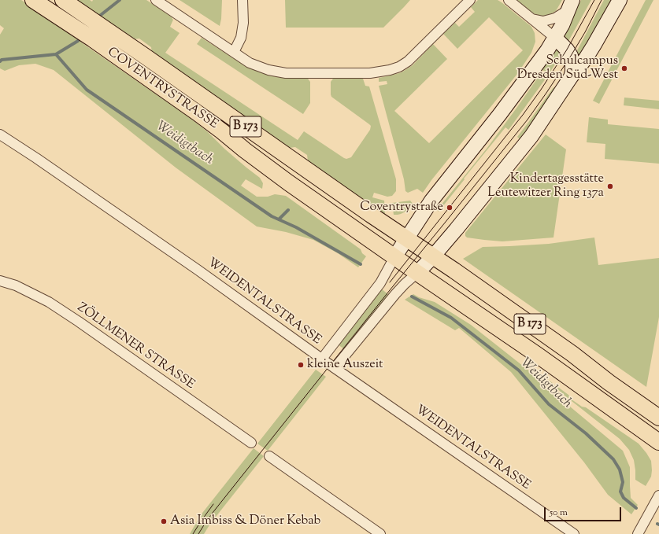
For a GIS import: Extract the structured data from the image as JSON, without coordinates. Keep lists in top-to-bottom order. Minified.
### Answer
{"streets":{"main road":["COVENTRYSTRASSE","B 173"],"street":["WEIDENTALSTRASSE","ZÖLLMENER STRASSE"]},"water":["Weidigtbach"],"places":["Schulcampus Dresden Süd-West","Kindertagesstätte Leutewitzer Ring 137a","Coventrystraße","kleine Auszeit","Asia Imbiss & Döner Kebab"],"scale_bar":"50 m"}
